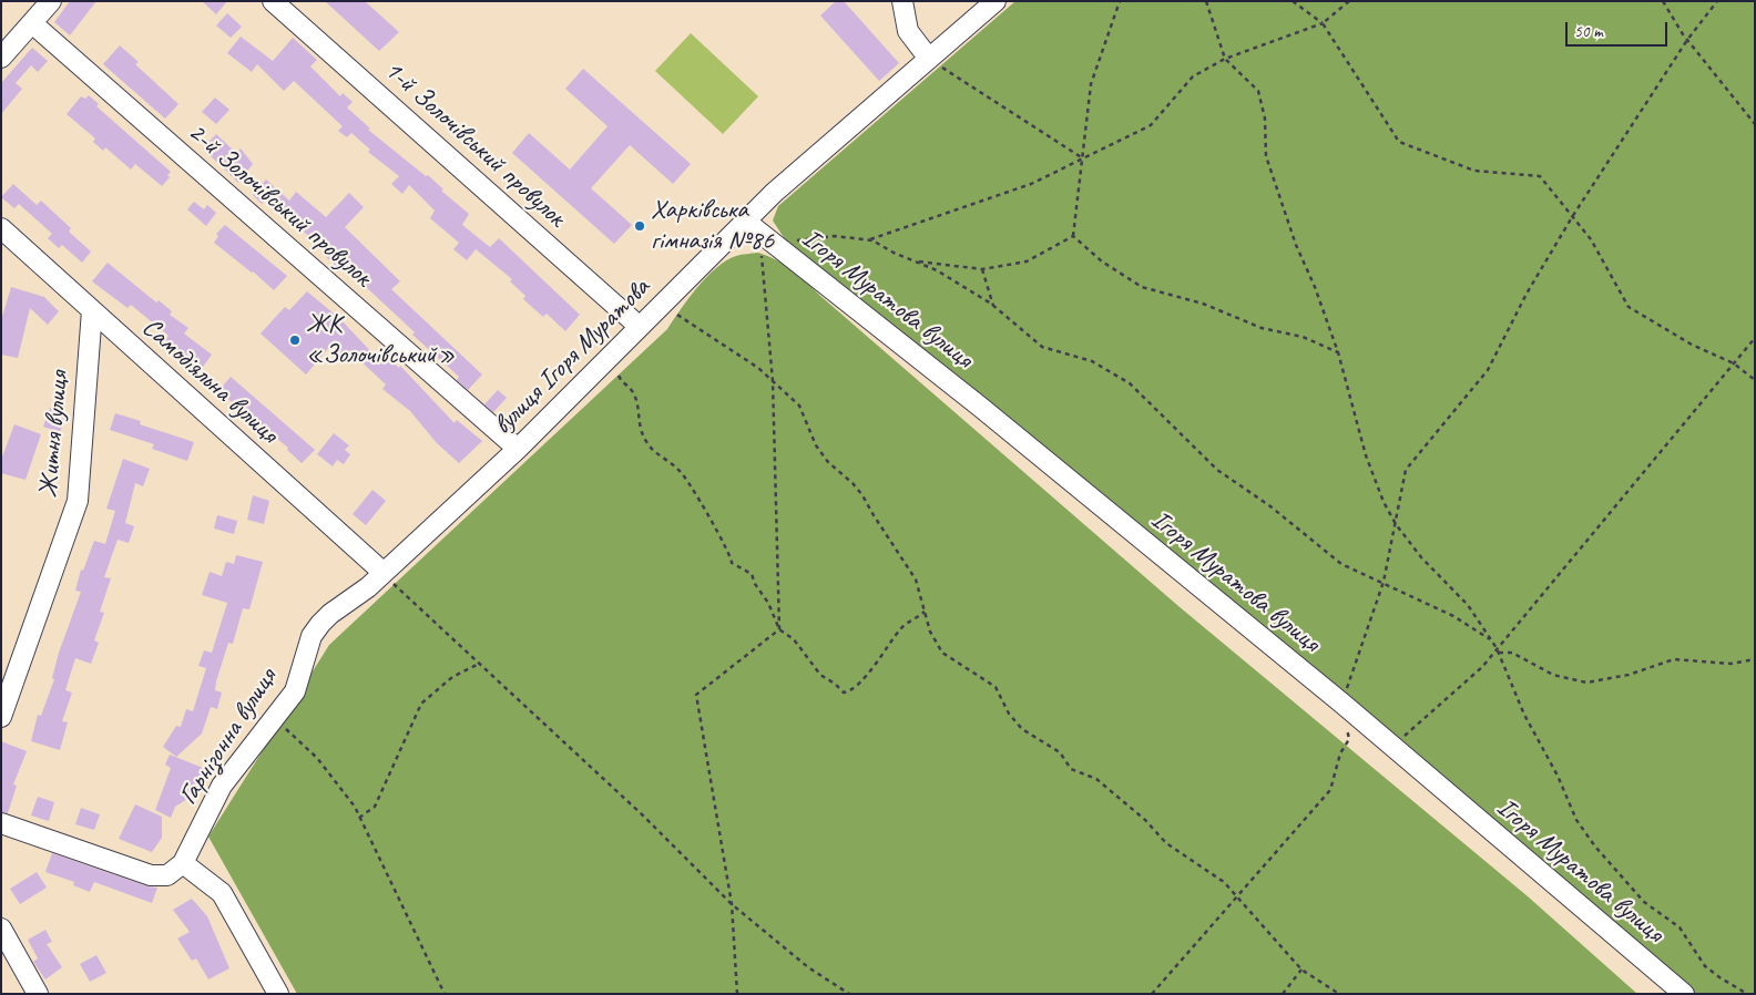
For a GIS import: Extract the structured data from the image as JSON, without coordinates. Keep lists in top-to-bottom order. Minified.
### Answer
{"streets":{"street":["1-й Золочівський провулок","2-й Золочівський провулок","Ігоря Муратова вулиця","вулиця Ігоря Муратова","Самодіяльна вулиця","Житня вулиця","Гарнізонна вулиця"]},"crossings":[["1-й Золочівський провулок","вулиця Ігоря Муратова"],["2-й Золочівський провулок","вулиця Ігоря Муратова"],["Ігоря Муратова вулиця","вулиця Ігоря Муратова"],["вулиця Ігоря Муратова","Самодіяльна вулиця"],["вулиця Ігоря Муратова","Гарнізонна вулиця"],["Самодіяльна вулиця","Житня вулиця"],["Самодіяльна вулиця","Гарнізонна вулиця"]],"places":["Харківська гімназія №86","ЖК «Золочівський»"],"scale_bar":"50 m"}
